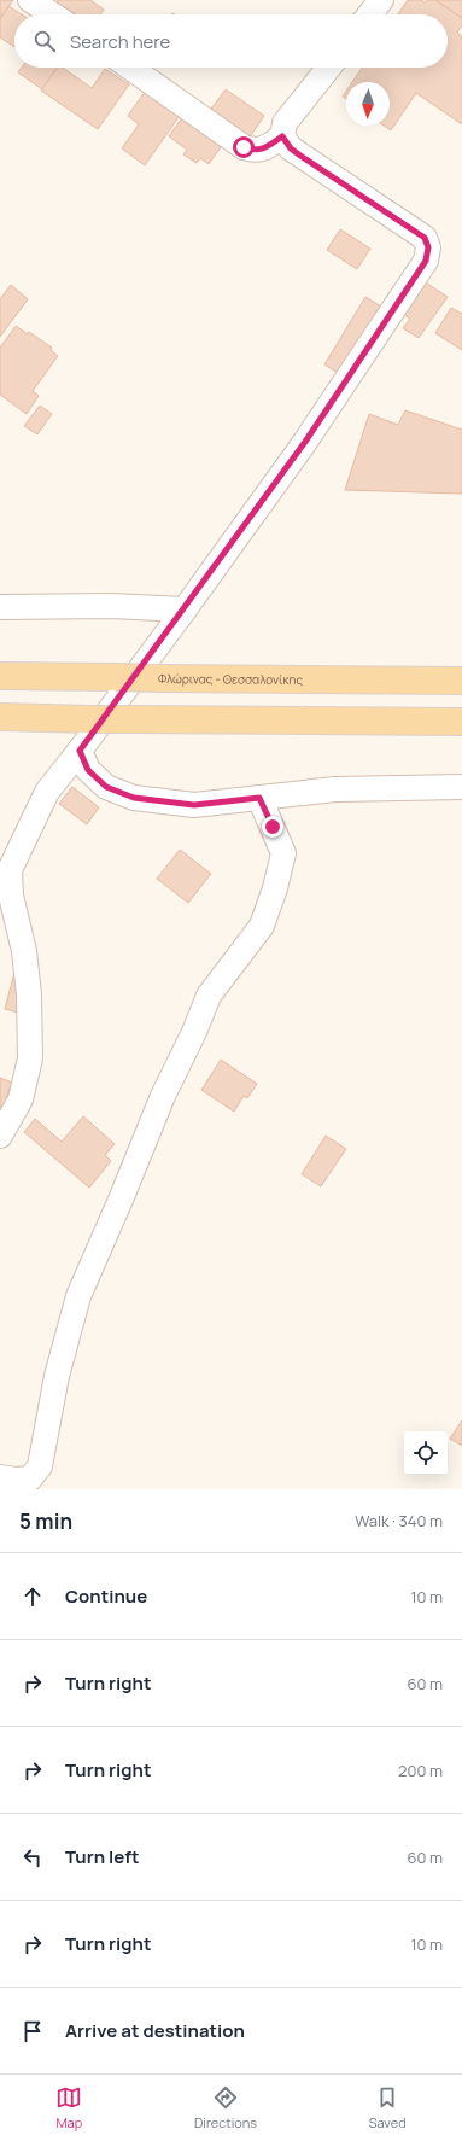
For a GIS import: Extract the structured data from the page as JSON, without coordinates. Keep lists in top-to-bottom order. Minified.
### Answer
{"streets":{"main road":["Φλώρινας - Θεσσαλονίκης"]},"north":"bottom","page":{"search":"Search here","heading":["5 min","Walk · 340 m"],"list":[["Continue","10 m"],["Turn right","60 m"],["Turn right","200 m"],["Turn left","60 m"],["Turn right","10 m"],"Arrive at destination"],"nav":["Map","Directions","Saved"]}}
